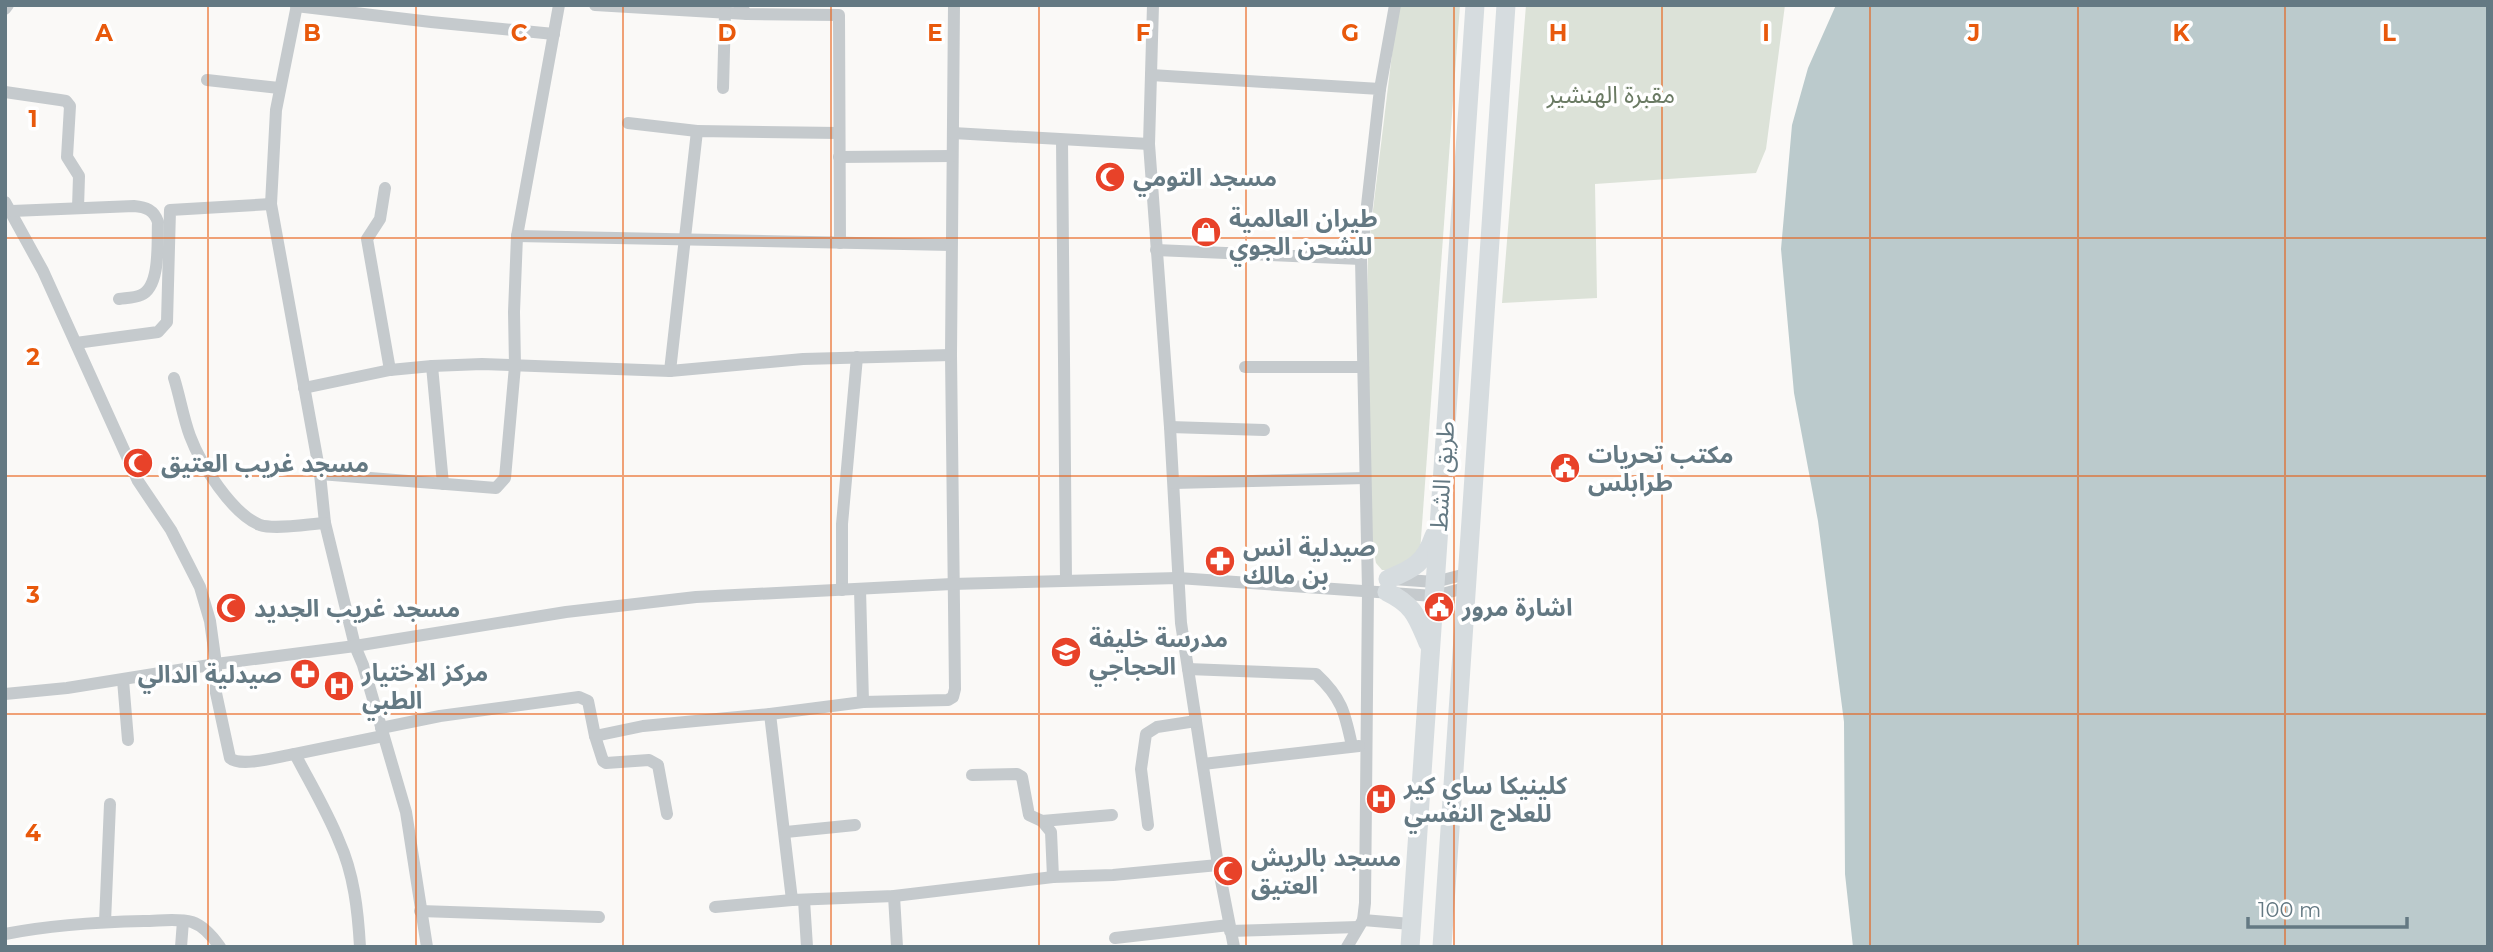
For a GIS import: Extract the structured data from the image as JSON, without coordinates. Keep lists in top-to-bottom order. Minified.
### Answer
{"streets":{"highway":["طريق الشط"]},"parks":["مقبرة الهنشير"],"places":{"mosque":["مسجد التومي","مسجد غريب العتيق","مسجد غريب الجديد","مسجد بالريش العتيق"],"shop":["طيران العالمية للشحن الجوي"],"public building":["مكتب تحريات طرابلس","اشارة مرور"],"pharmacy":["صيدلية انس بن مالك","صيدلية الدالي"],"school or university":["مدرسة خليفة الحجاجي"],"hospital":["مركز الاختيار الطبي","كلينيكا ساي كير للعلاج النفسي"]},"scale_bar":"100 m","grid":{"columns":["A","B","C","D","E","F","G","H","I","J","K","L"],"rows":["1","2","3","4"]}}
